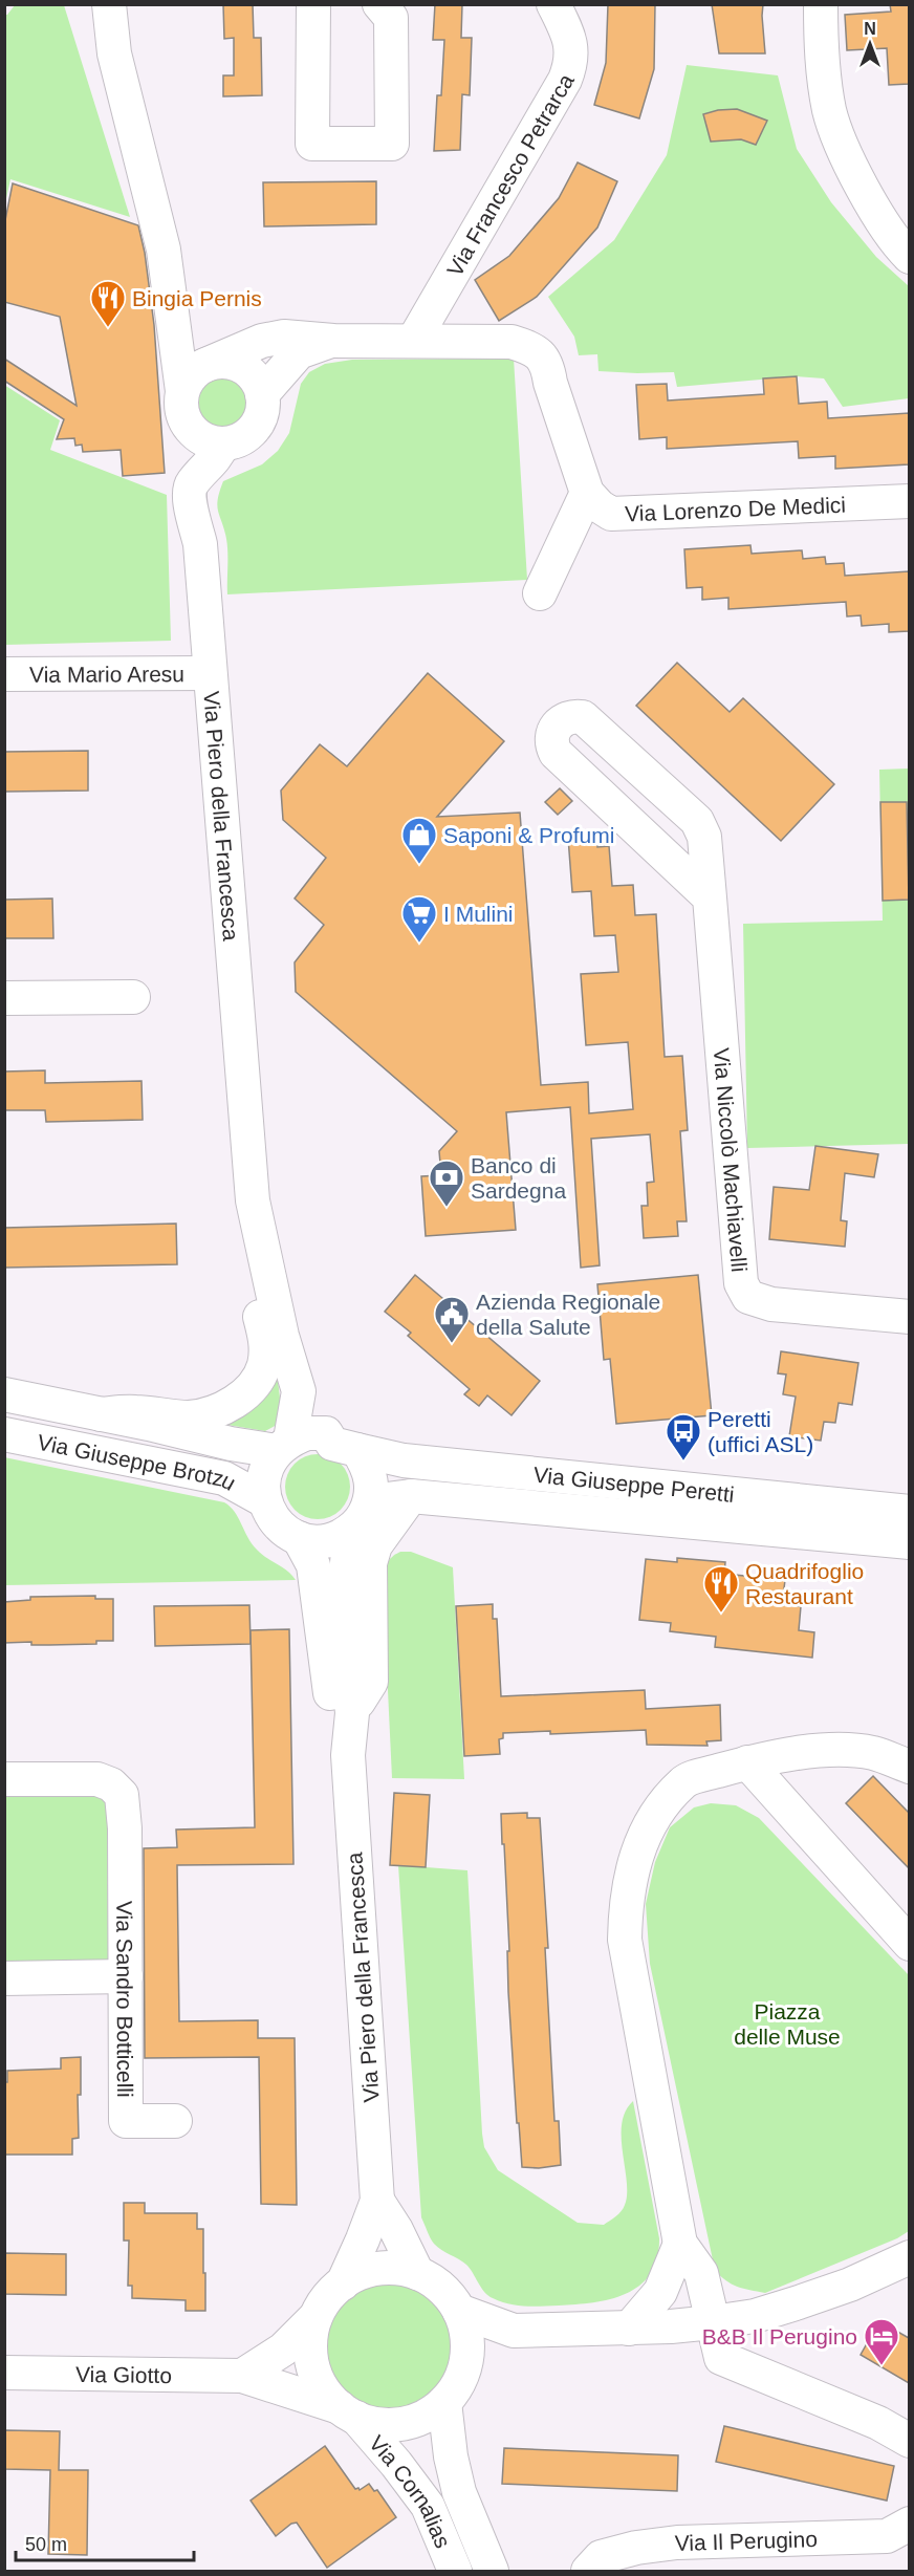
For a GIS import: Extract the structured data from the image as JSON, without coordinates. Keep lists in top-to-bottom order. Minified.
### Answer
{"streets":{"street":["Via Francesco Petrarca","Via Lorenzo De Medici","Via Mario Aresu","Via Piero della Francesca","Via Niccolò Machiavelli","Via Giuseppe Brotzu","Via Giuseppe Peretti","Via Sandro Botticelli","Via Giotto","Via Cornalias","Via Il Perugino"]},"crossings":[["Via Mario Aresu","Via Piero della Francesca"],["Via Piero della Francesca","Via Giuseppe Brotzu"],["Via Piero della Francesca","Via Giuseppe Peretti"],["Via Piero della Francesca","Via Giotto"],["Via Piero della Francesca","Via Cornalias"],["Via Giuseppe Brotzu","Via Giuseppe Peretti"],["Via Giotto","Via Cornalias"]],"parks":["Piazza delle Muse"],"places":{"restaurant":["Bingia Pernis","Quadrifoglio Restaurant"],"shop":["Saponi & Profumi"],"supermarket":["I Mulini"],"bank":["Banco di Sardegna"],"public building":["Azienda Regionale della Salute"],"bus stop":["Peretti (uffici ASL)"],"hotel":["B&B Il Perugino"]},"scale_bar":"50 m","north":"top"}
